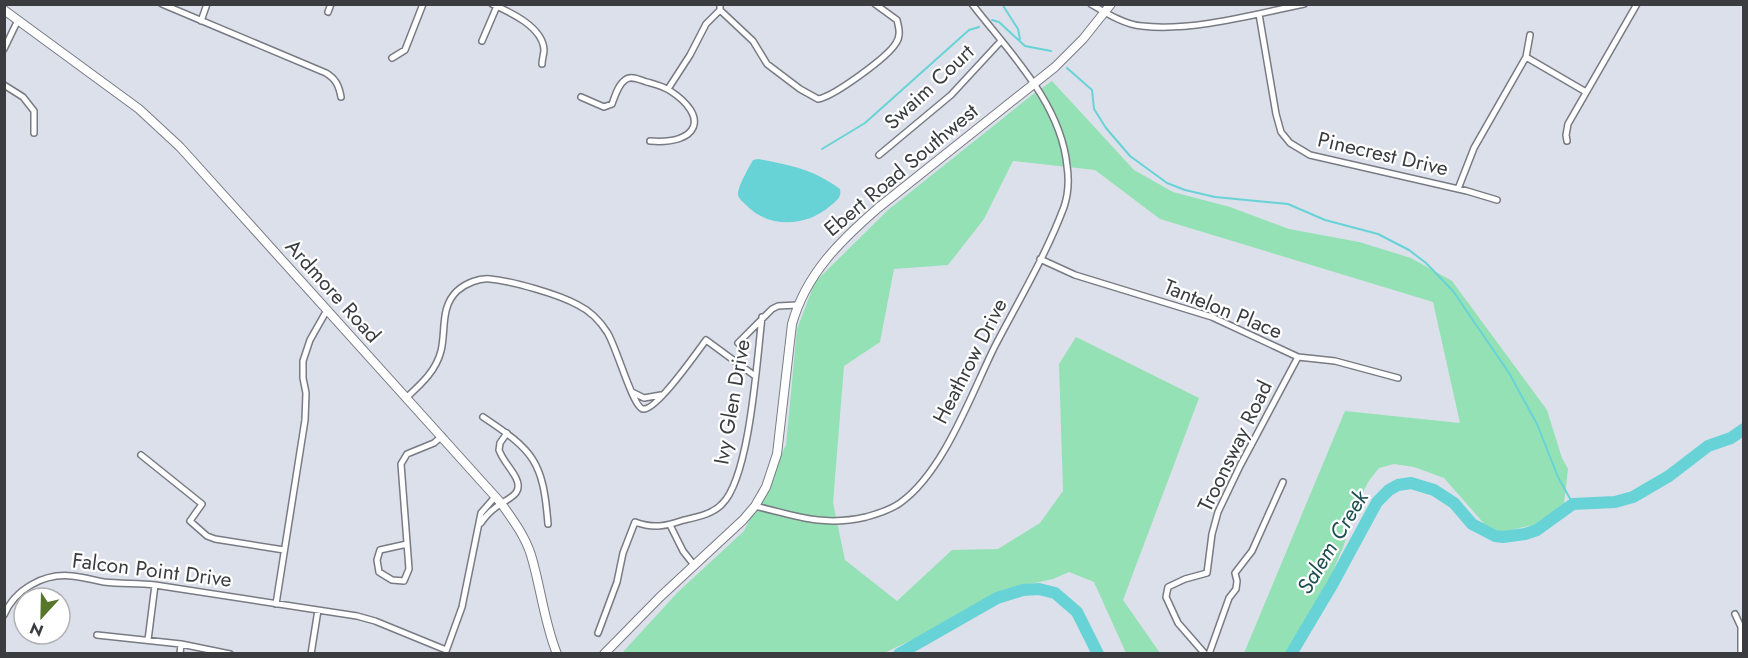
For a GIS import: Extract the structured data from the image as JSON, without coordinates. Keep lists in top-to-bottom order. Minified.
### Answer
{"streets":{"street":["Swaim Court","Pinecrest Drive","Ebert Road Southwest","Ardmore Road","Tantelon Place","Heathrow Drive","Ivy Glen Drive","Troonsway Road","Falcon Point Drive"]},"crossings":[["Swaim Court","Heathrow Drive"],["Ebert Road Southwest","Heathrow Drive"],["Tantelon Place","Heathrow Drive"],["Tantelon Place","Troonsway Road"]],"water":["Salem Creek"],"north":"bottom"}
